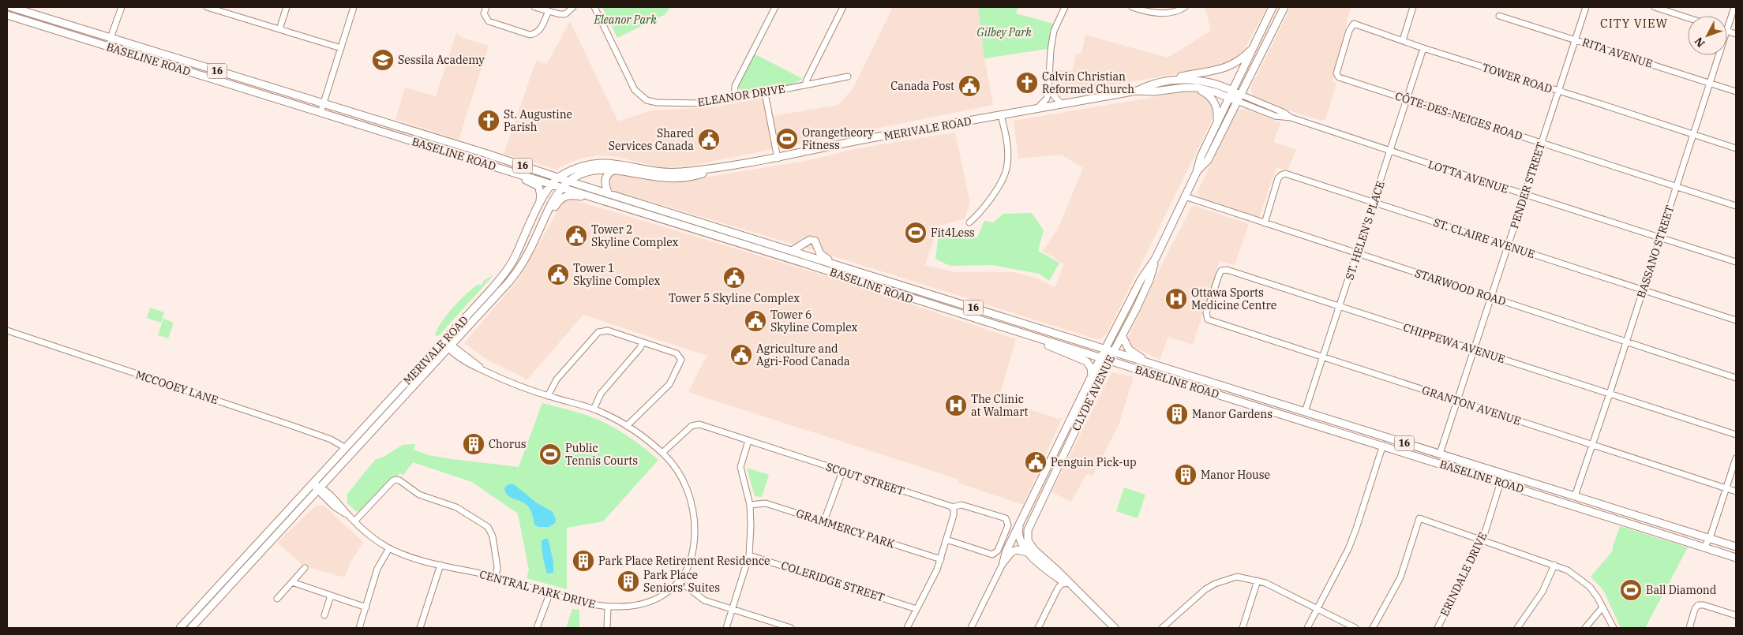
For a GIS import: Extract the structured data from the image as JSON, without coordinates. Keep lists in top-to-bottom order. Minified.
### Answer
{"streets":{"main road":["BASELINE ROAD","16","MERIVALE ROAD","CLYDE AVENUE"],"street":["RITA AVENUE","TOWER ROAD","ELEANOR DRIVE","CÔTE-DES-NEIGES ROAD","LOTTA AVENUE","PENDER STREET","ST. HELEN'S PLACE","ST. CLAIRE AVENUE","BASSANO STREET","STARWOOD ROAD","CHIPPEWA AVENUE","MCCOOEY LANE","GRANTON AVENUE","SCOUT STREET","GRAMMERCY PARK","ERINDALE DRIVE","COLERIDGE STREET","CENTRAL PARK DRIVE"]},"crossings":[["RITA AVENUE","PENDER STREET"],["RITA AVENUE","BASSANO STREET"],["BASELINE ROAD","MERIVALE ROAD"],["BASELINE ROAD","PENDER STREET"],["BASELINE ROAD","ST. HELEN'S PLACE"],["BASELINE ROAD","BASSANO STREET"],["BASELINE ROAD","CLYDE AVENUE"],["BASELINE ROAD","ERINDALE DRIVE"],["TOWER ROAD","CÔTE-DES-NEIGES ROAD"],["TOWER ROAD","PENDER STREET"],["TOWER ROAD","ST. HELEN'S PLACE"],["TOWER ROAD","BASSANO STREET"],["CÔTE-DES-NEIGES ROAD","PENDER STREET"],["CÔTE-DES-NEIGES ROAD","ST. HELEN'S PLACE"],["CÔTE-DES-NEIGES ROAD","BASSANO STREET"],["MERIVALE ROAD","LOTTA AVENUE"],["MERIVALE ROAD","MCCOOEY LANE"],["MERIVALE ROAD","CLYDE AVENUE"],["MERIVALE ROAD","CENTRAL PARK DRIVE"],["LOTTA AVENUE","PENDER STREET"],["LOTTA AVENUE","ST. HELEN'S PLACE"],["LOTTA AVENUE","BASSANO STREET"],["LOTTA AVENUE","CLYDE AVENUE"],["PENDER STREET","ST. CLAIRE AVENUE"],["PENDER STREET","STARWOOD ROAD"],["PENDER STREET","CHIPPEWA AVENUE"],["PENDER STREET","GRANTON AVENUE"],["ST. HELEN'S PLACE","ST. CLAIRE AVENUE"],["ST. HELEN'S PLACE","STARWOOD ROAD"],["ST. HELEN'S PLACE","CHIPPEWA AVENUE"],["ST. HELEN'S PLACE","GRANTON AVENUE"],["ST. CLAIRE AVENUE","BASSANO STREET"],["ST. CLAIRE AVENUE","STARWOOD ROAD"],["BASSANO STREET","STARWOOD ROAD"],["BASSANO STREET","CHIPPEWA AVENUE"],["BASSANO STREET","GRANTON AVENUE"],["STARWOOD ROAD","CLYDE AVENUE"],["CHIPPEWA AVENUE","GRANTON AVENUE"],["SCOUT STREET","CENTRAL PARK DRIVE"]],"districts":["CITY VIEW"],"parks":["Eleanor Park","Gilbey Park"],"places":{"school or university":["Sessila Academy"],"church":["Calvin Christian Reformed Church","St. Augustine Parish"],"public building":["Canada Post","Shared Services Canada","Tower 2 Skyline Complex","Tower 1 Skyline Complex","Tower 5 Skyline Complex","Tower 6 Skyline Complex","Agriculture and Agri-Food Canada","Penguin Pick-up"],"sports":["Orangetheory Fitness","Fit4Less","Public Tennis Courts","Ball Diamond"],"hospital":["Ottawa Sports Medicine Centre","The Clinic at Walmart"],"building":["Manor Gardens","Chorus","Manor House","Park Place Retirement Residence","Park Place Seniors' Suites"]},"north":"bottom left"}
